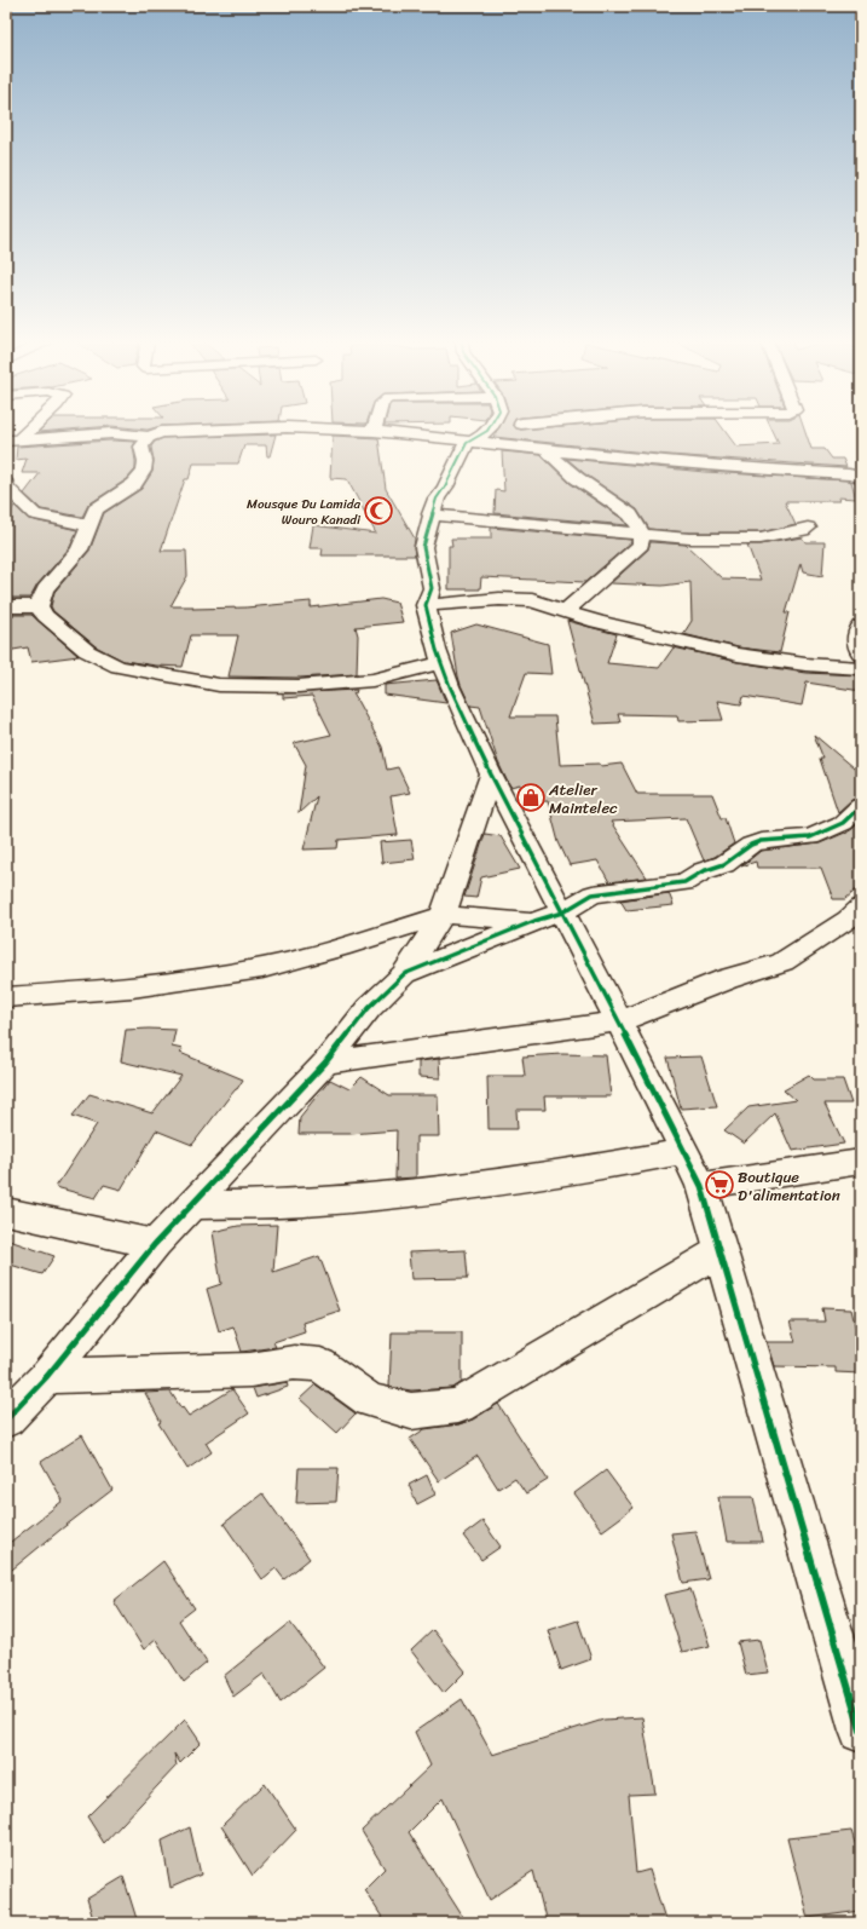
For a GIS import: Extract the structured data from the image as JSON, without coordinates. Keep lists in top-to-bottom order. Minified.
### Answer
{"places":{"mosque":["Mousque Du Lamida Wouro Kanadi"],"shop":["Atelier Maintelec"],"supermarket":["Boutique D'alimentation"]}}
